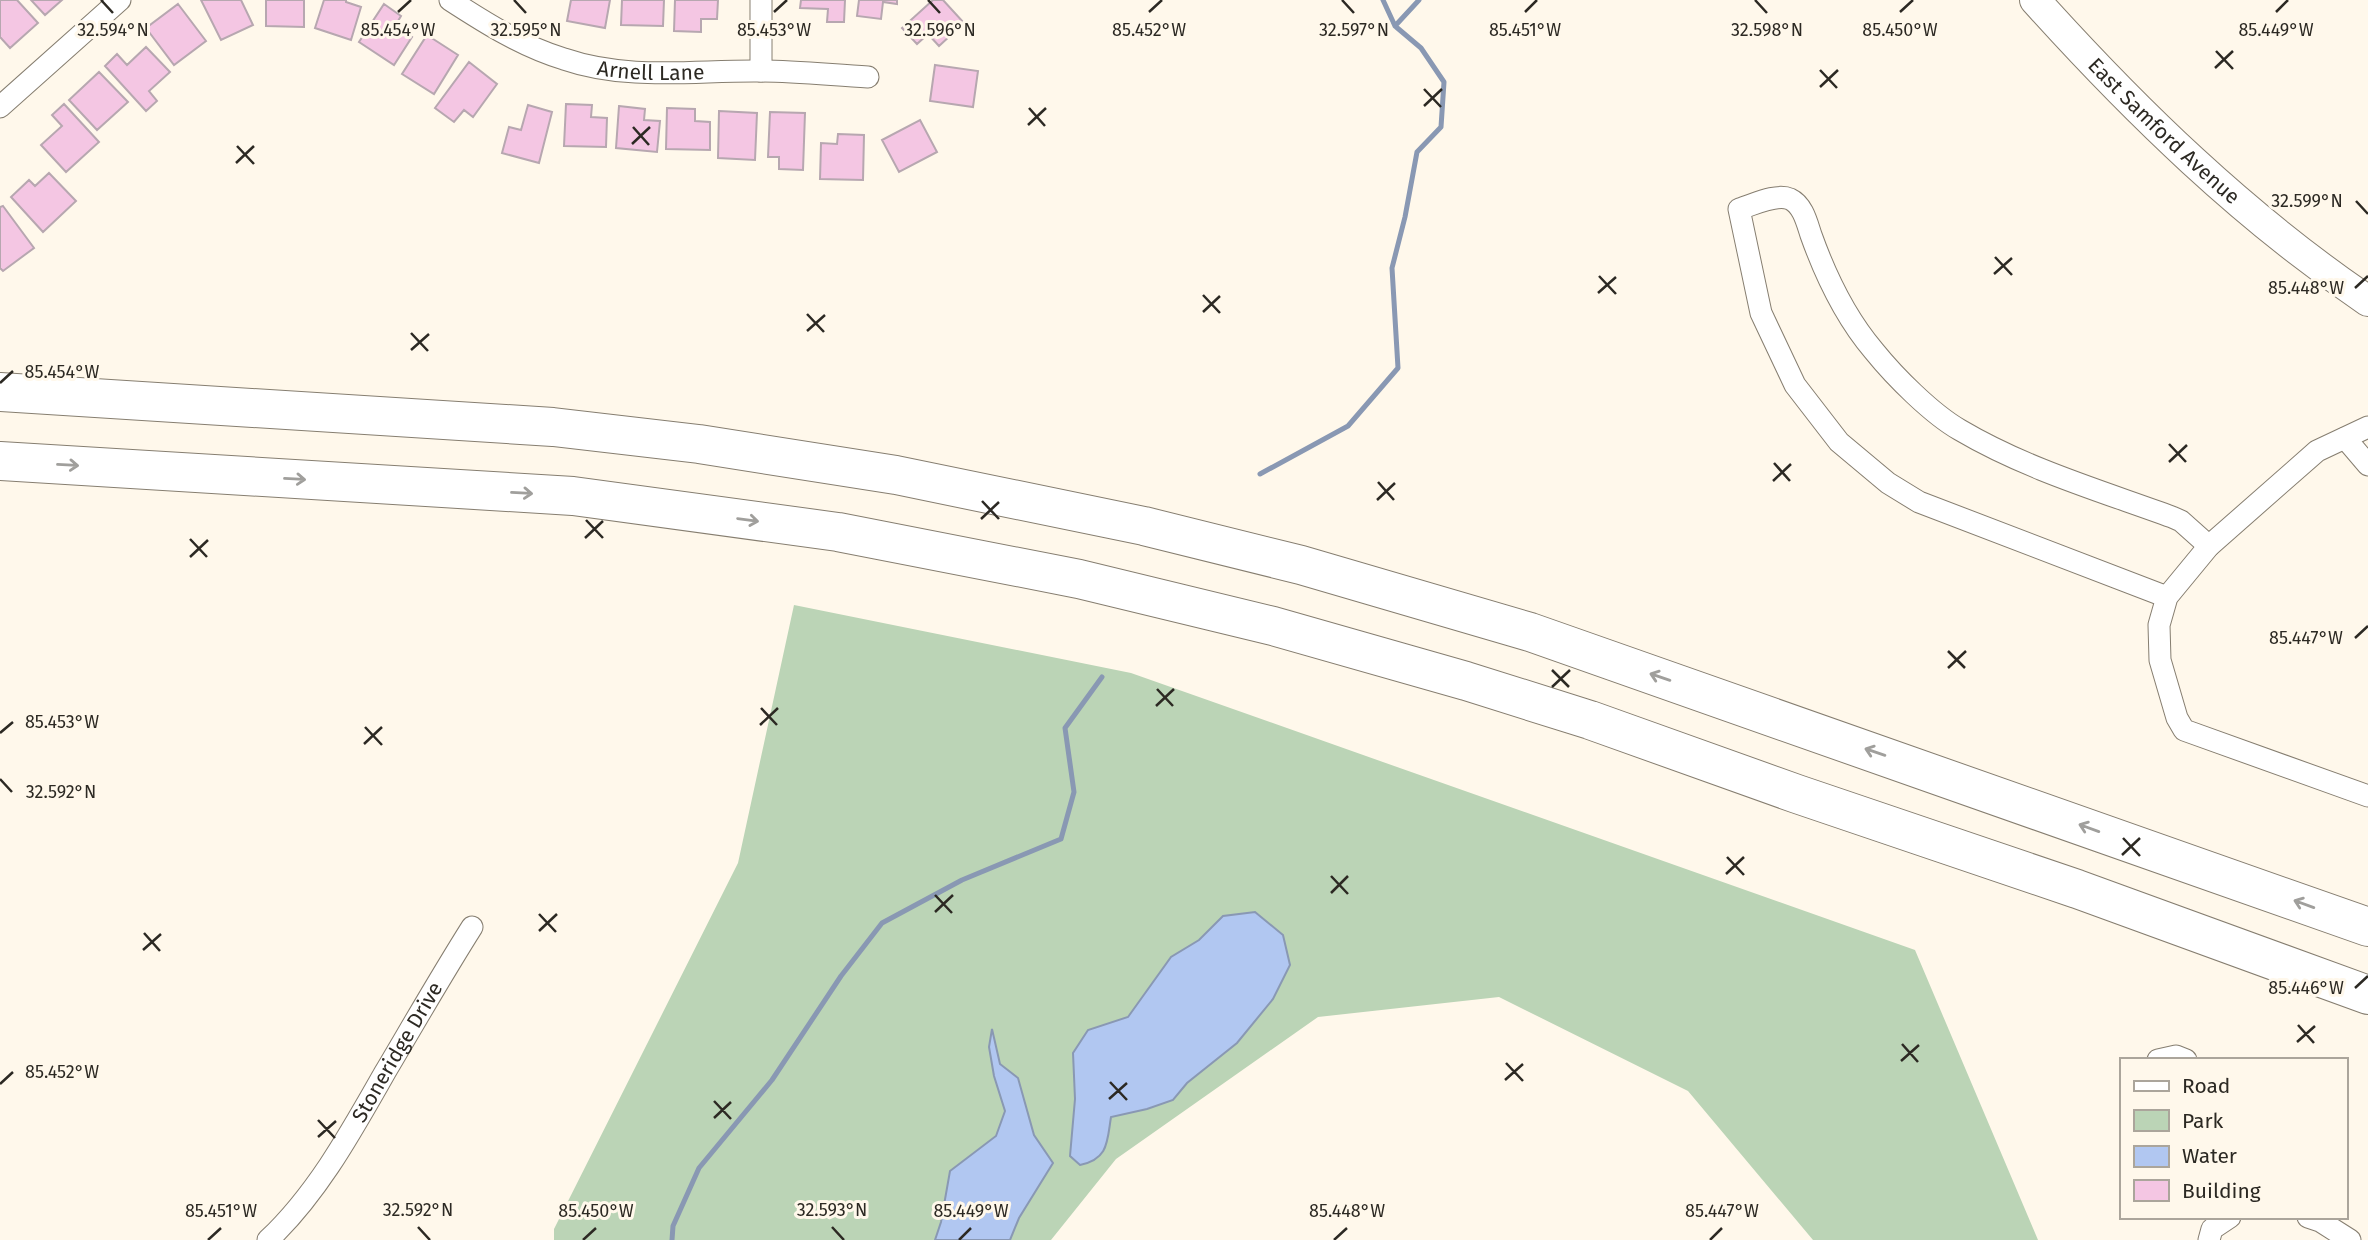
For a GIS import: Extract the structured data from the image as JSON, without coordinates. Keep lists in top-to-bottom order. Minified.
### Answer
{"streets":{"street":["Arnell Lane","East Samford Avenue","Stoneridge Drive"]},"legend":["Road","Park","Water","Building"],"coordinates":["85.453°W","85.454°W","85.452°W","85.451°W","85.450°W","85.449°W","32.594°N","32.595°N","32.596°N","32.597°N","32.598°N","32.599°N","85.448°W","85.447°W","32.592°N","85.446°W","32.593°N"]}
